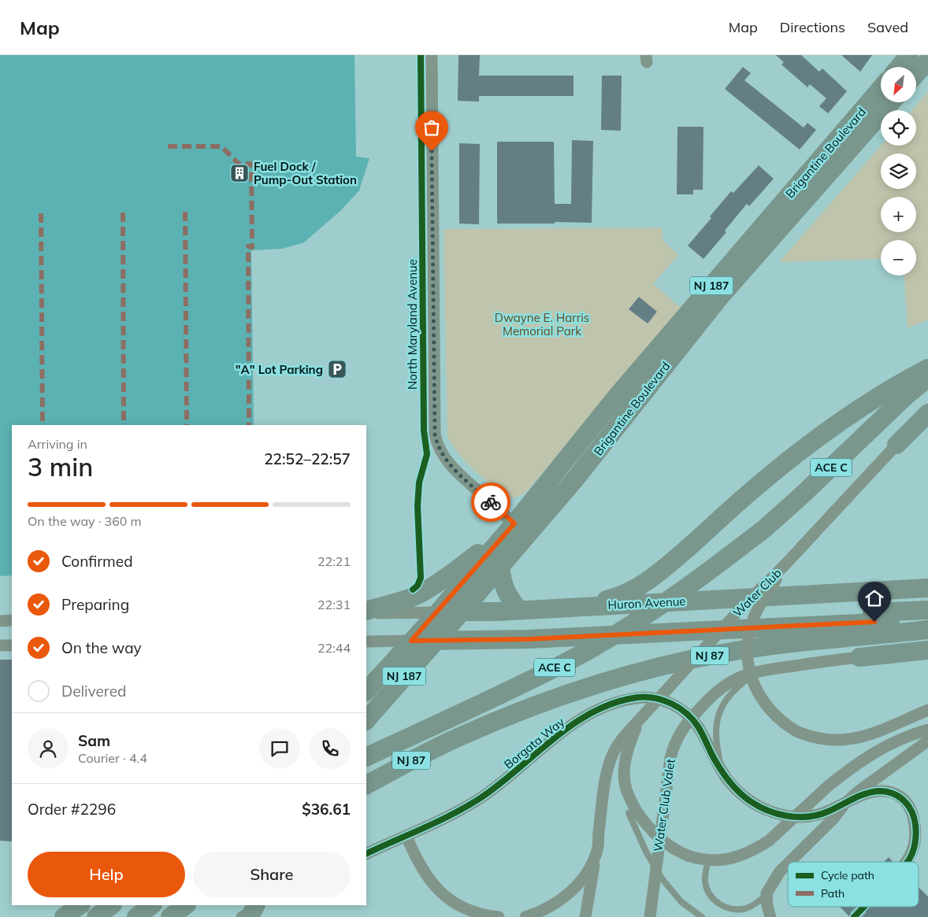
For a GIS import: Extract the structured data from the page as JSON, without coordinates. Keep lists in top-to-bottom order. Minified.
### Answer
{"streets":{"main road":["Brigantine Boulevard","NJ 187","ACE C","Huron Avenue","NJ 87"],"street":["North Maryland Avenue","Water Club","Borgata Way","Water Club Valet"]},"crossings":[["Brigantine Boulevard","North Maryland Avenue"],["Brigantine Boulevard","Huron Avenue"],["Borgata Way","Water Club Valet"]],"parks":["Dwayne E. Harris Memorial Park"],"places":{"building":["Fuel Dock / Pump-Out Station"],"parking":["\"A\" Lot Parking"]},"legend":["Cycle path","Path"],"north":"bottom left","page":{"header":"Map","nav":["Map","Directions","Saved"],"map_buttons":["+","−"],"heading":["3 min","Arriving in","22:52–22:57"],"panel":["Sam","Courier · 4.4","Order #2296","$36.61"],"bar":"On the way · 360 m","list":[["Confirmed","22:21"],["Preparing","22:31"],["On the way","22:44"],"Delivered"],"buttons":["Help","Share"]}}
